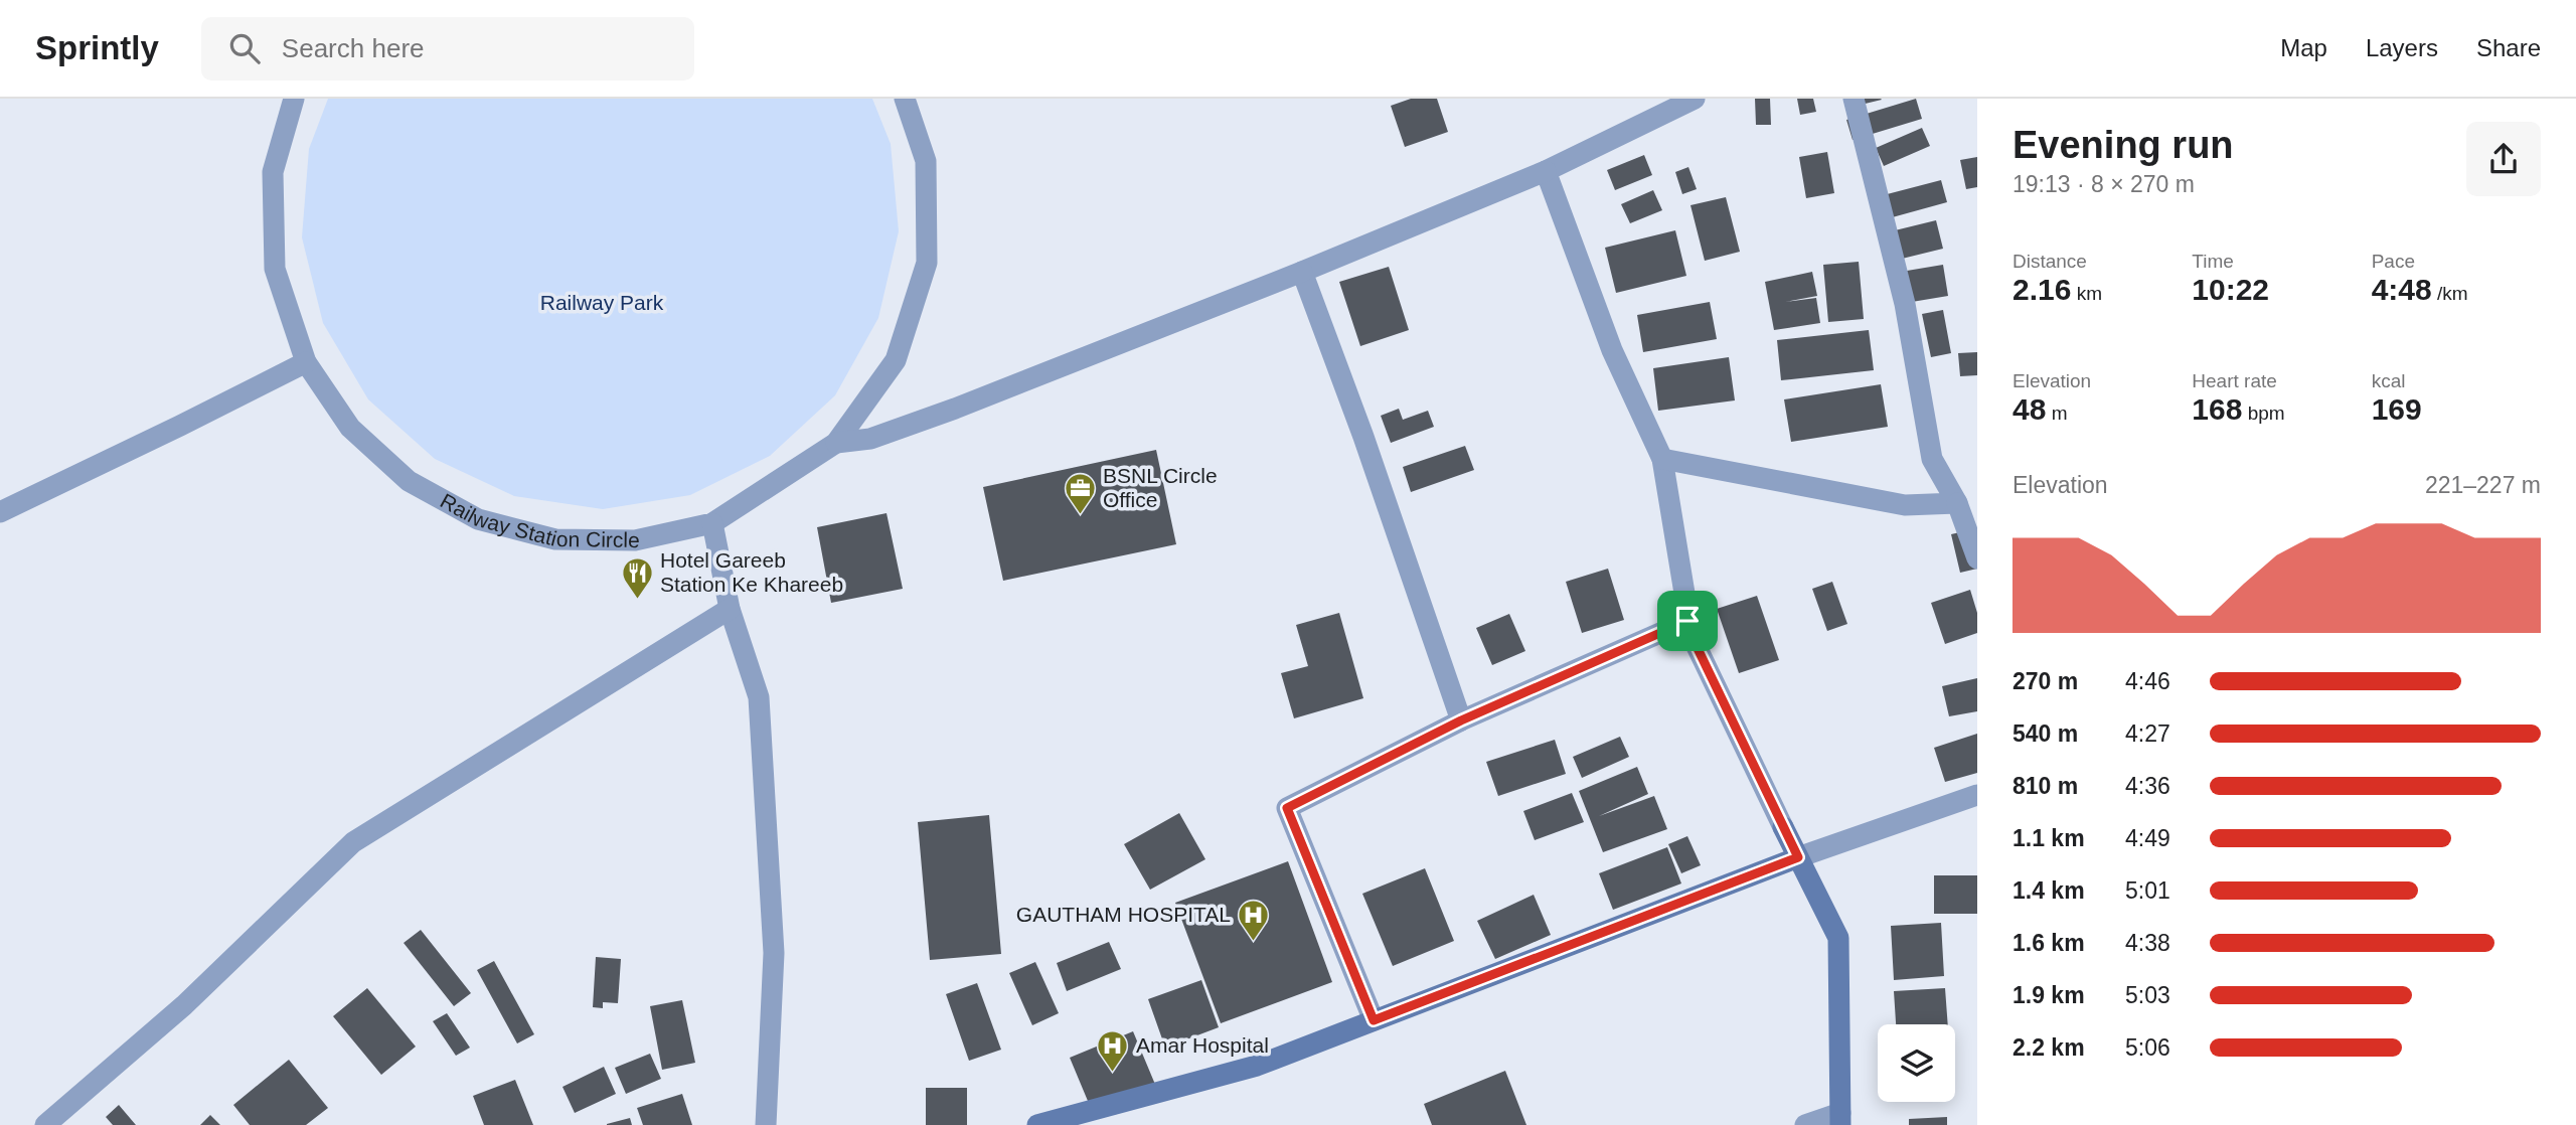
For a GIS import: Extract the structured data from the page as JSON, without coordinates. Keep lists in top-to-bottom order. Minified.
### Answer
{"streets":{"street":["Railway Station Circle"]},"parks":["Railway Park"],"places":{"office":["BSNL Circle Office"],"restaurant":["Hotel Gareeb Station Ke Khareeb"],"hospital":["GAUTHAM HOSPITAL","Amar Hospital"]},"page":{"header":"Sprintly","search":"Search here","nav":["Map","Layers","Share"],"heading":["Evening run","19:13 · 8 × 270 m"],"stats":[["Distance","2.16 km"],["Time","10:22"],["Pace","4:48 /km"],["Elevation","48 m"],["Heart rate","168 bpm"],["kcal","169"]],"chart":["Elevation","221–227 m"],"list":[{"name":"270 m","note":"4:46"},{"name":"540 m","note":"4:27"},{"name":"810 m","note":"4:36"},{"name":"1.1 km","note":"4:49"},{"name":"1.4 km","note":"5:01"},{"name":"1.6 km","note":"4:38"},{"name":"1.9 km","note":"5:03"},{"name":"2.2 km","note":"5:06"}]}}
